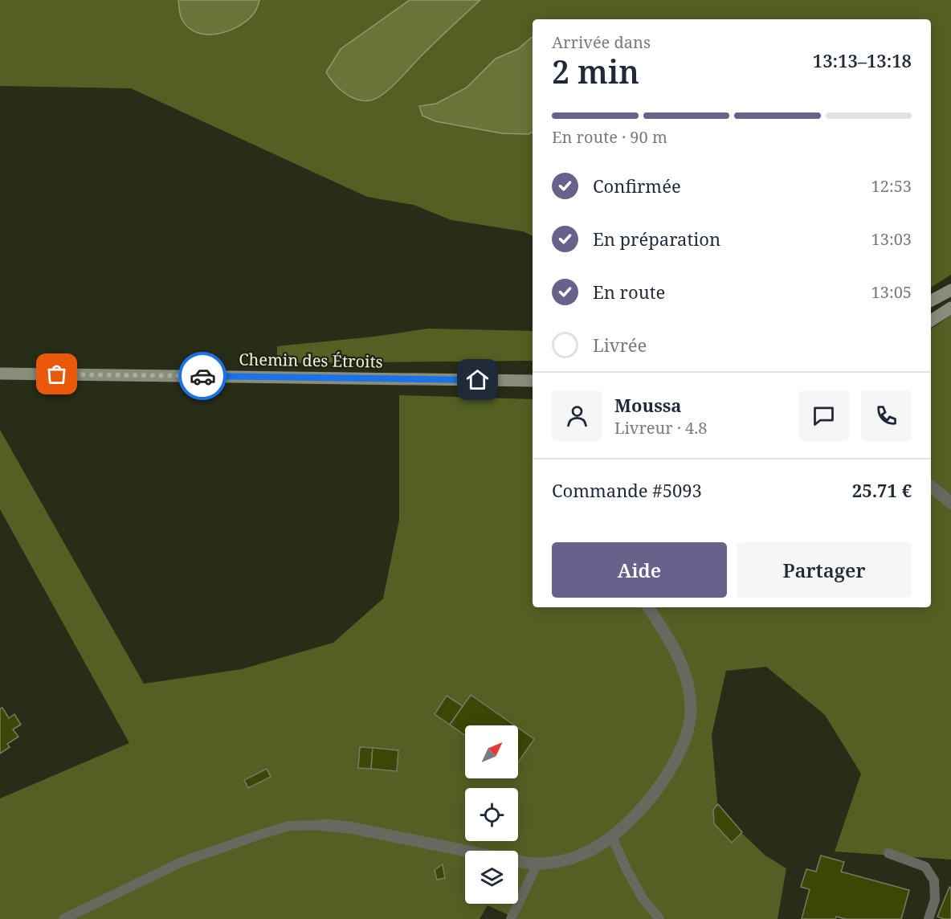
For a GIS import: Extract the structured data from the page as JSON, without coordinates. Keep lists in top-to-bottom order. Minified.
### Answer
{"streets":{"main road":["Chemin des Étroits"]},"north":"top right","page":{"heading":["2 min","Arrivée dans","13:13–13:18"],"panel":["Moussa","Livreur · 4.8","Commande #5093","25.71 €"],"bar":"En route · 90 m","list":[["Confirmée","12:53"],["En préparation","13:03"],["En route","13:05"],"Livrée"],"buttons":["Aide","Partager"]}}
